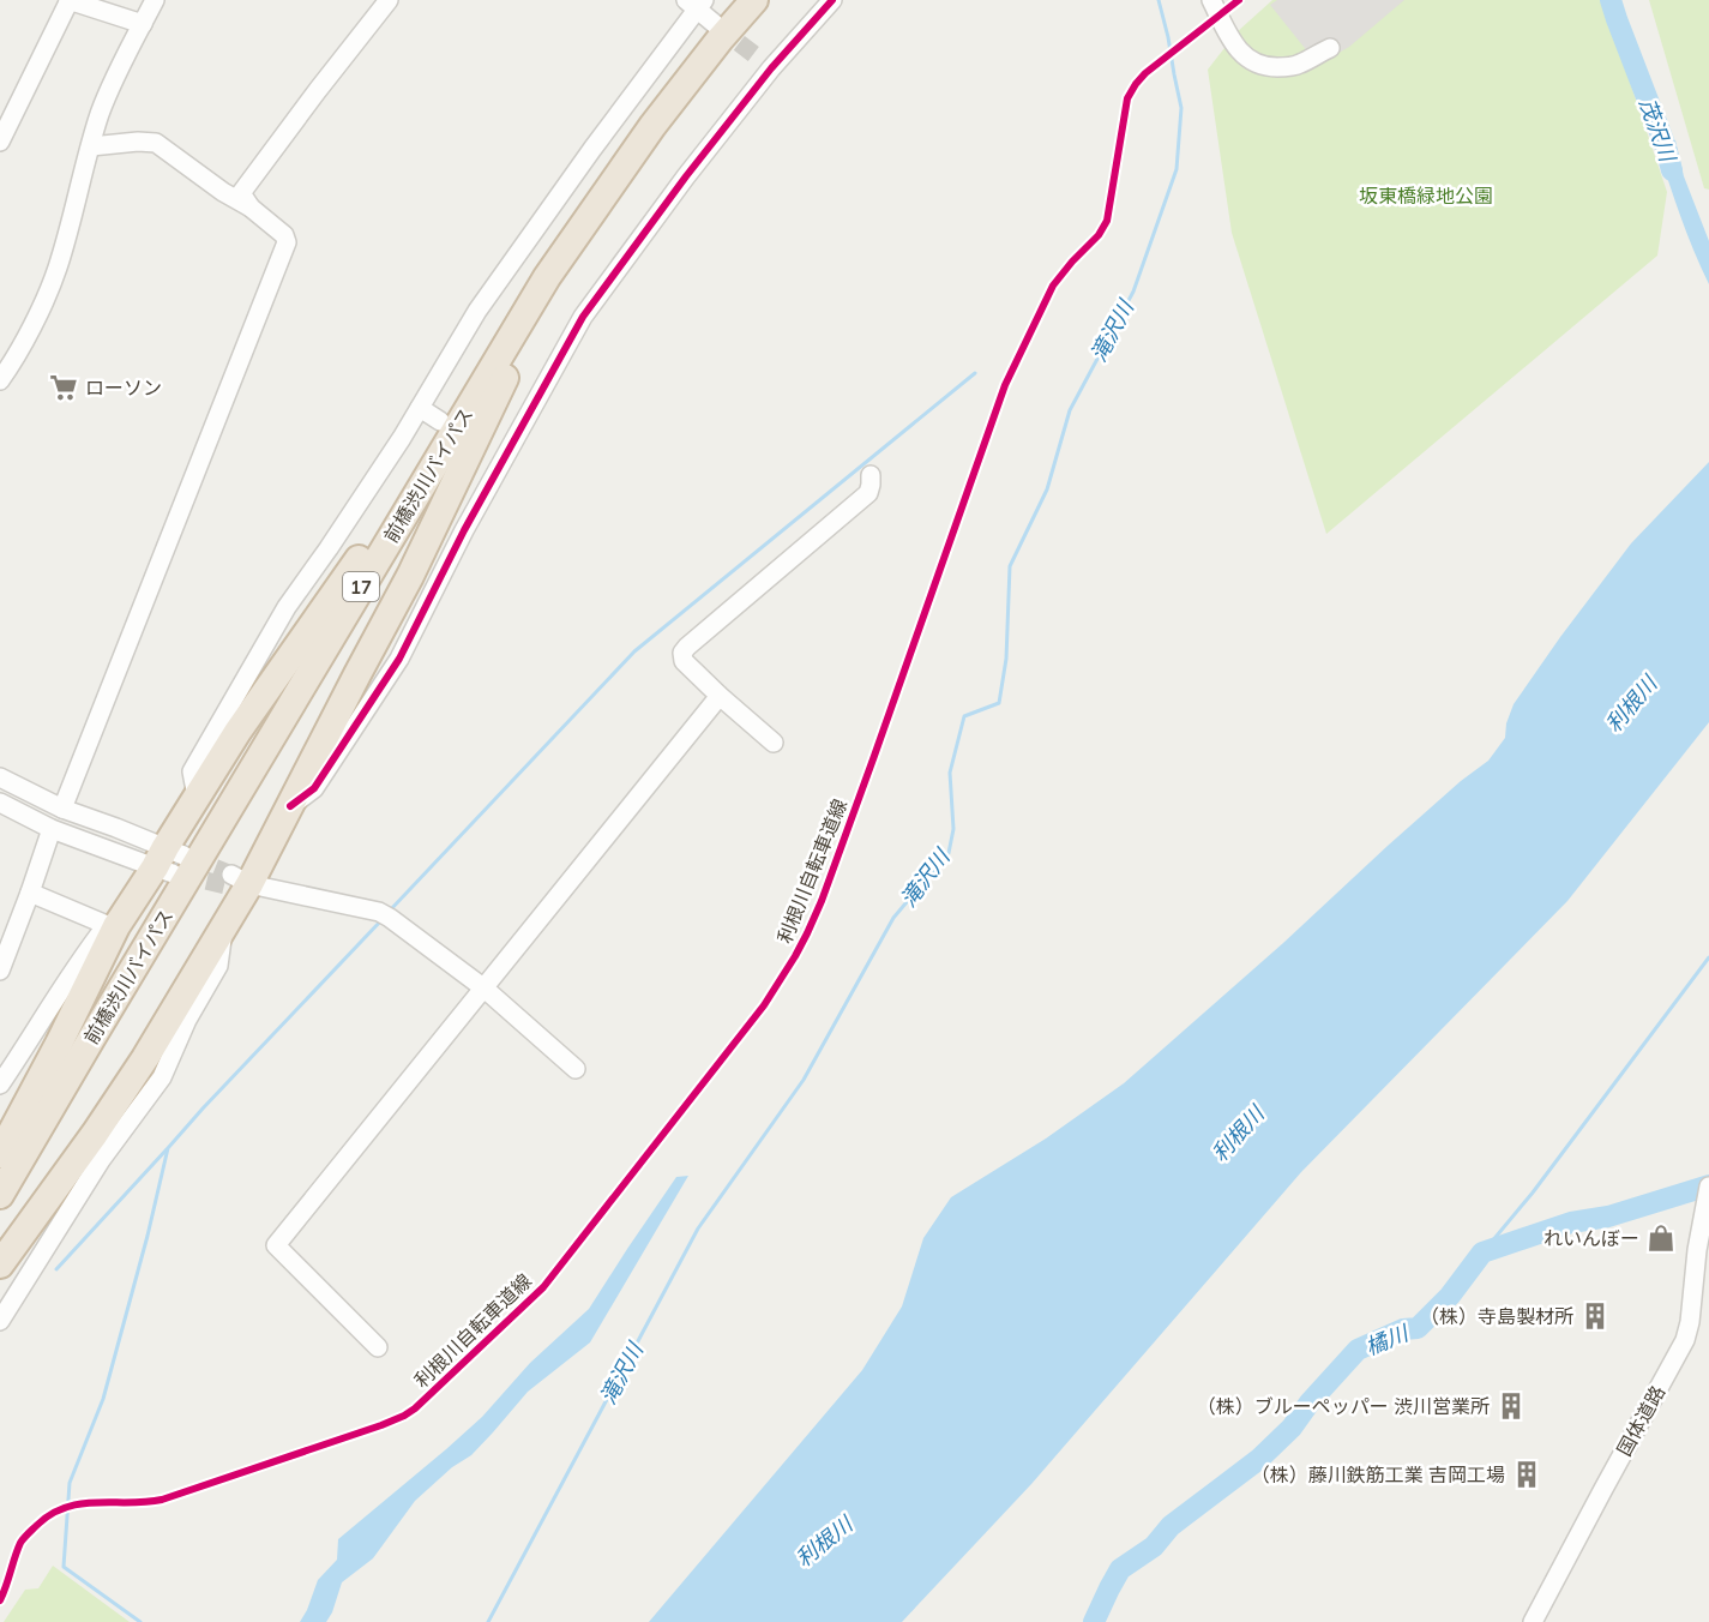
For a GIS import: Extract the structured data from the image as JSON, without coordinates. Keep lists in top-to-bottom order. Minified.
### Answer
{"streets":{"highway":["前橋渋川バイパス","17"],"street":["国体道路"],"cycle path":["利根川自転車道線"]},"water":["茂沢川","滝沢川","利根川","橘川"],"parks":["坂東橋緑地公園"],"places":{"supermarket":["ローソン"],"shop":["れいんぼー"],"building":["（株）寺島製材所","（株）ブルーペッパー 渋川営業所","（株）藤川鉄筋工業 吉岡工場"]}}
